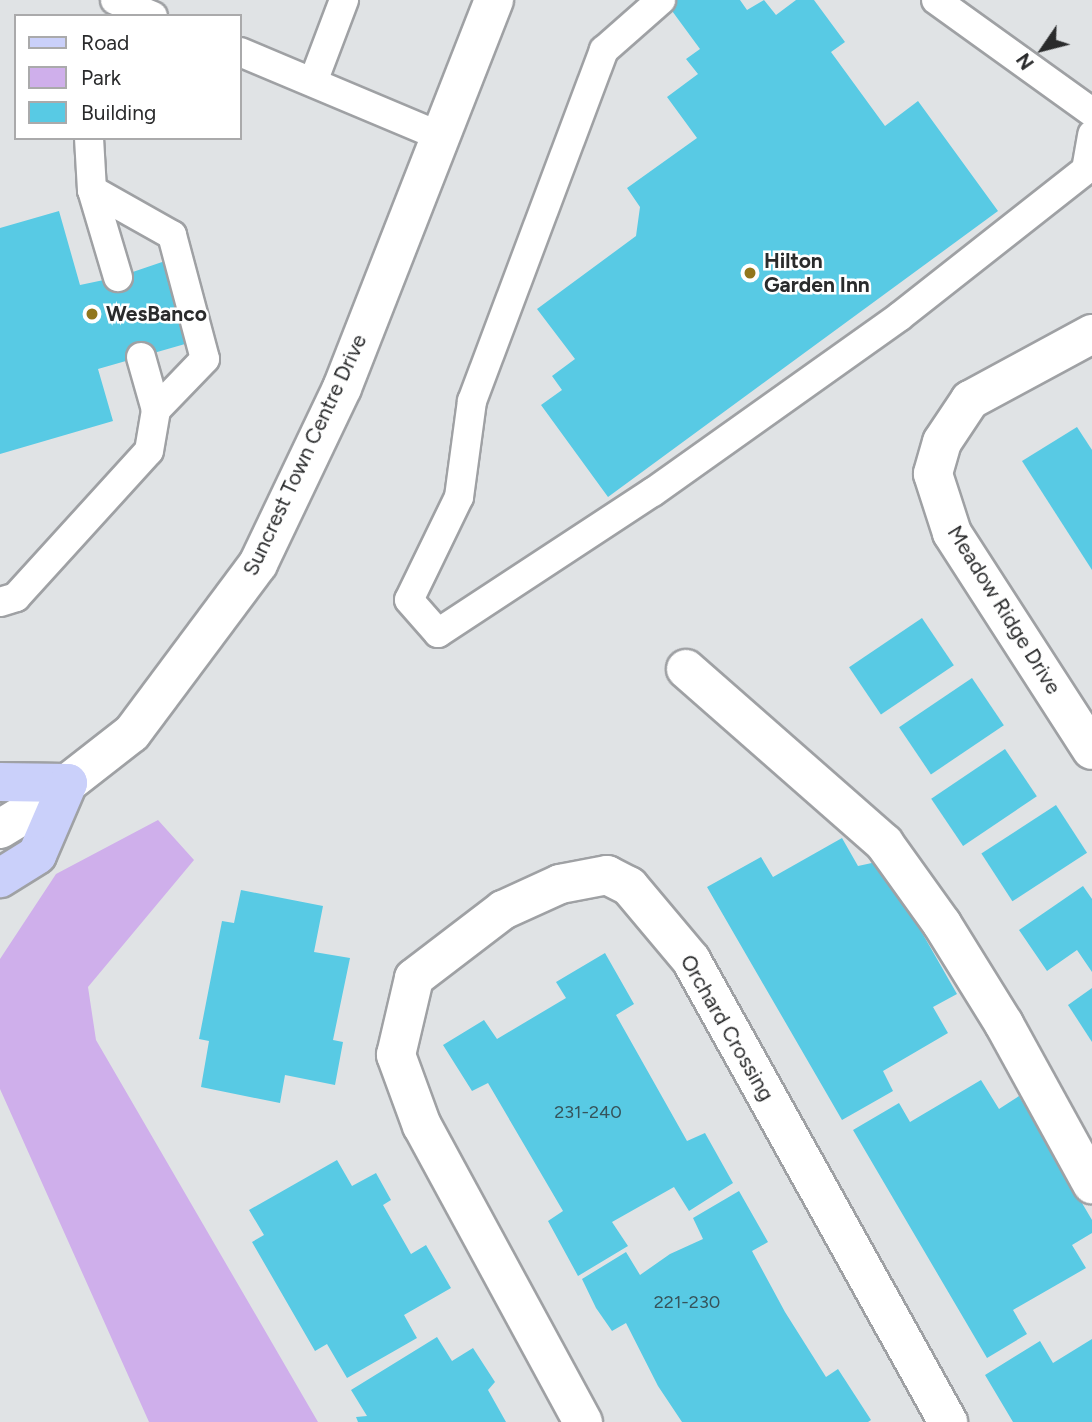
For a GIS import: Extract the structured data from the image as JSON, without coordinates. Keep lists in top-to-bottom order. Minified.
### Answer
{"streets":{"street":["Suncrest Town Centre Drive","Meadow Ridge Drive","Orchard Crossing"]},"places":["Hilton Garden Inn","WesBanco"],"house_numbers":["231-240","221-230"],"legend":["Road","Park","Building"],"north":"bottom left"}
